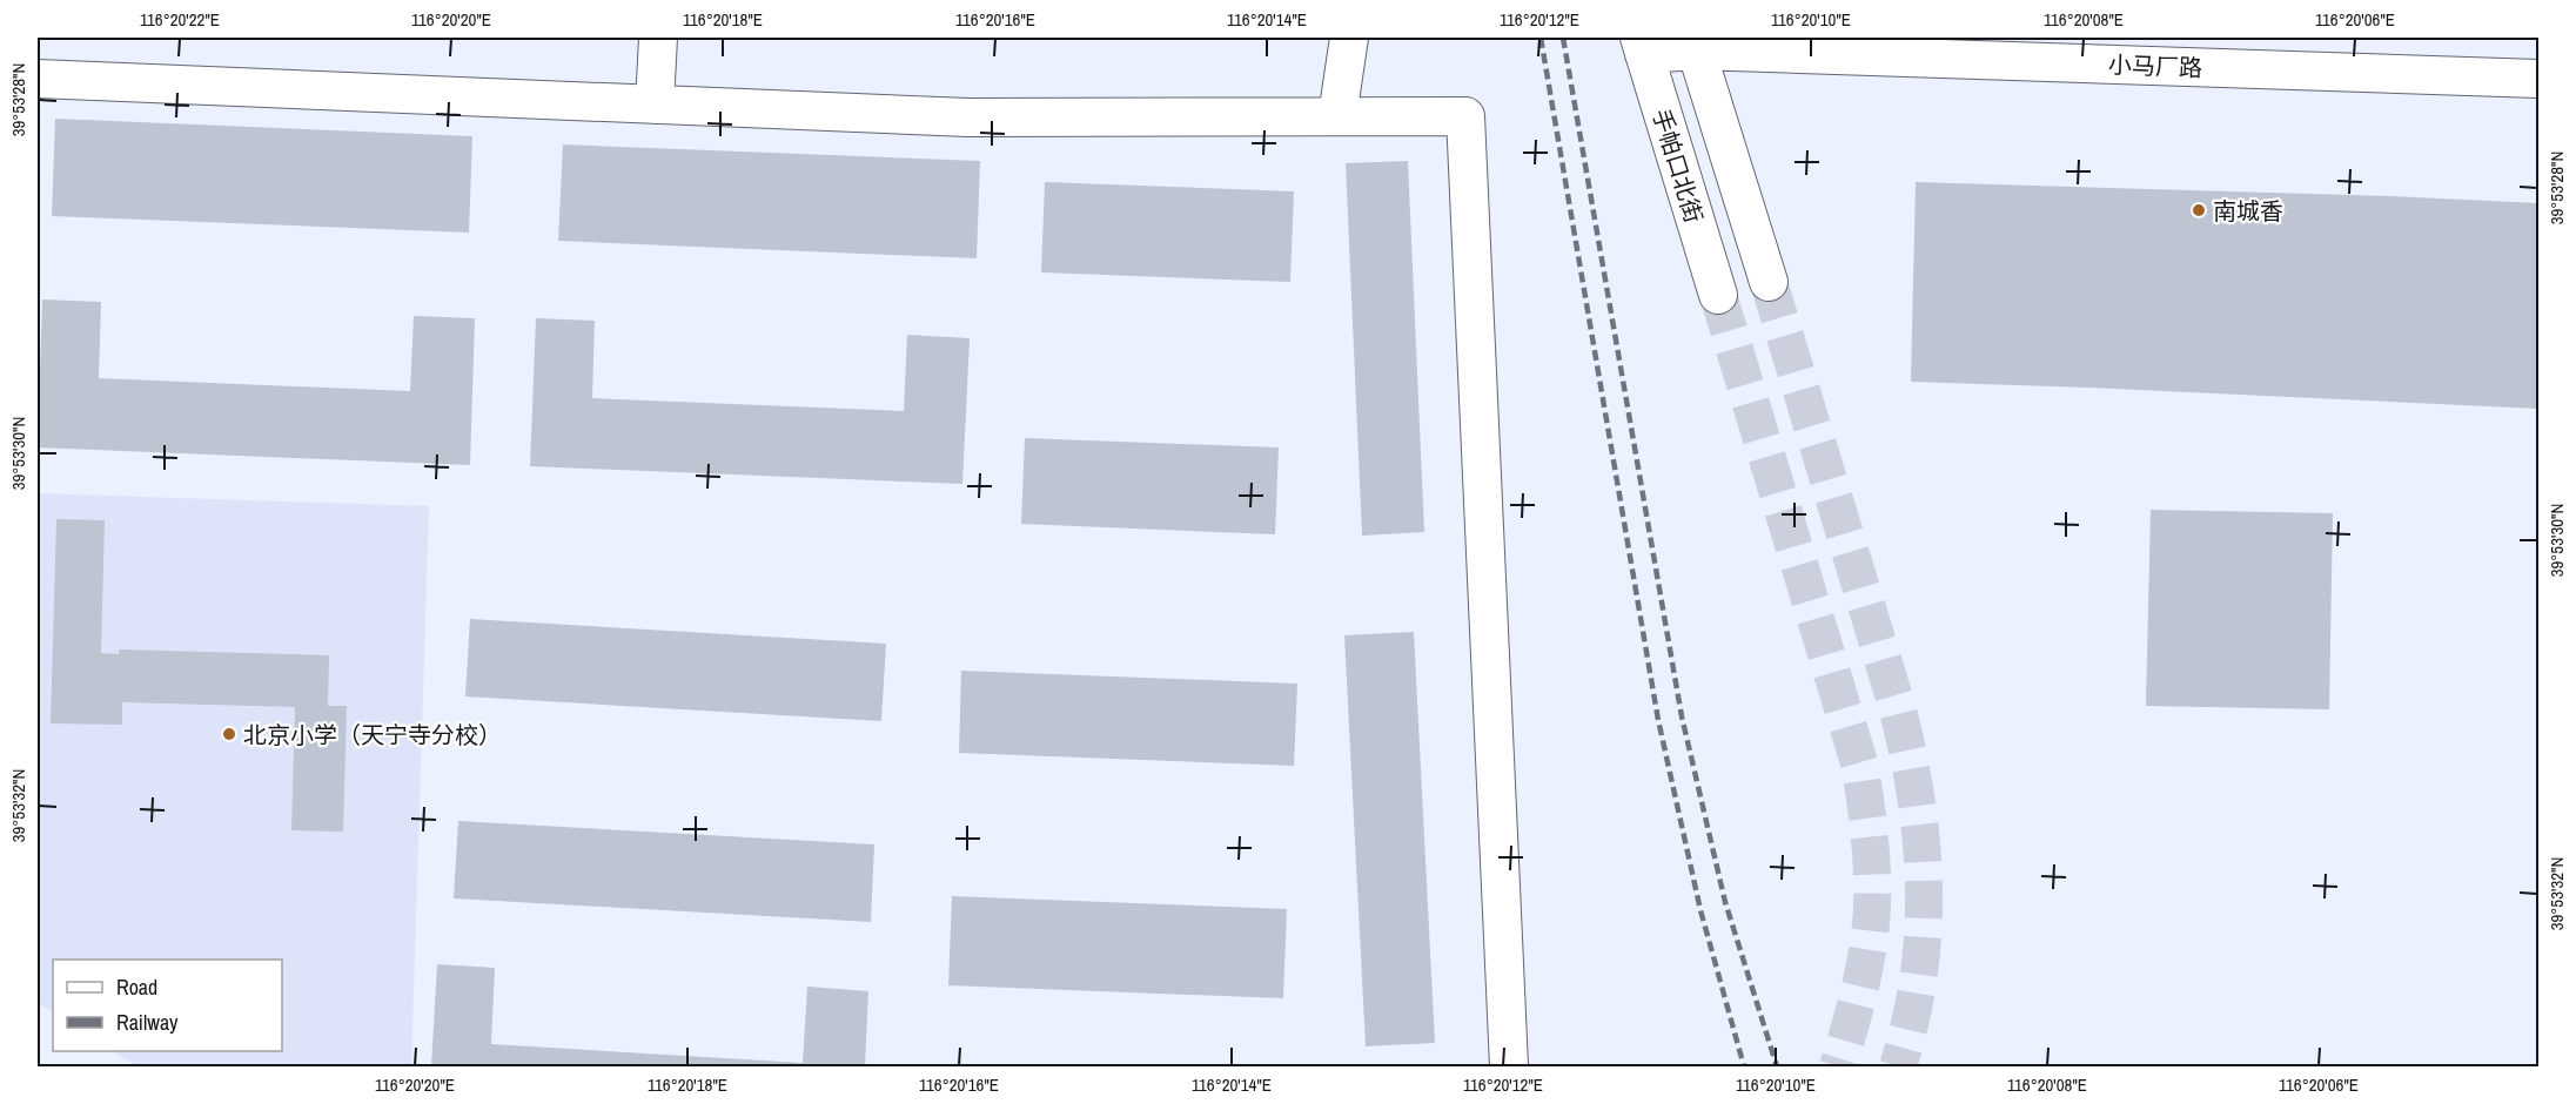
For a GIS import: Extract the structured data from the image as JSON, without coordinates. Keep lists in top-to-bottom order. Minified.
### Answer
{"streets":{"street":["小马厂路","手帕口北街"]},"crossings":[["小马厂路","手帕口北街"]],"places":["南城香","北京小学（天宁寺分校）"],"legend":["Road","Railway"],"coordinates":["116°20'22\"E","116°20'20\"E","116°20'18\"E","116°20'16\"E","116°20'14\"E","116°20'12\"E","116°20'10\"E","116°20'08\"E","116°20'06\"E","39°53'28\"N","39°53'30\"N","39°53'32\"N"]}
